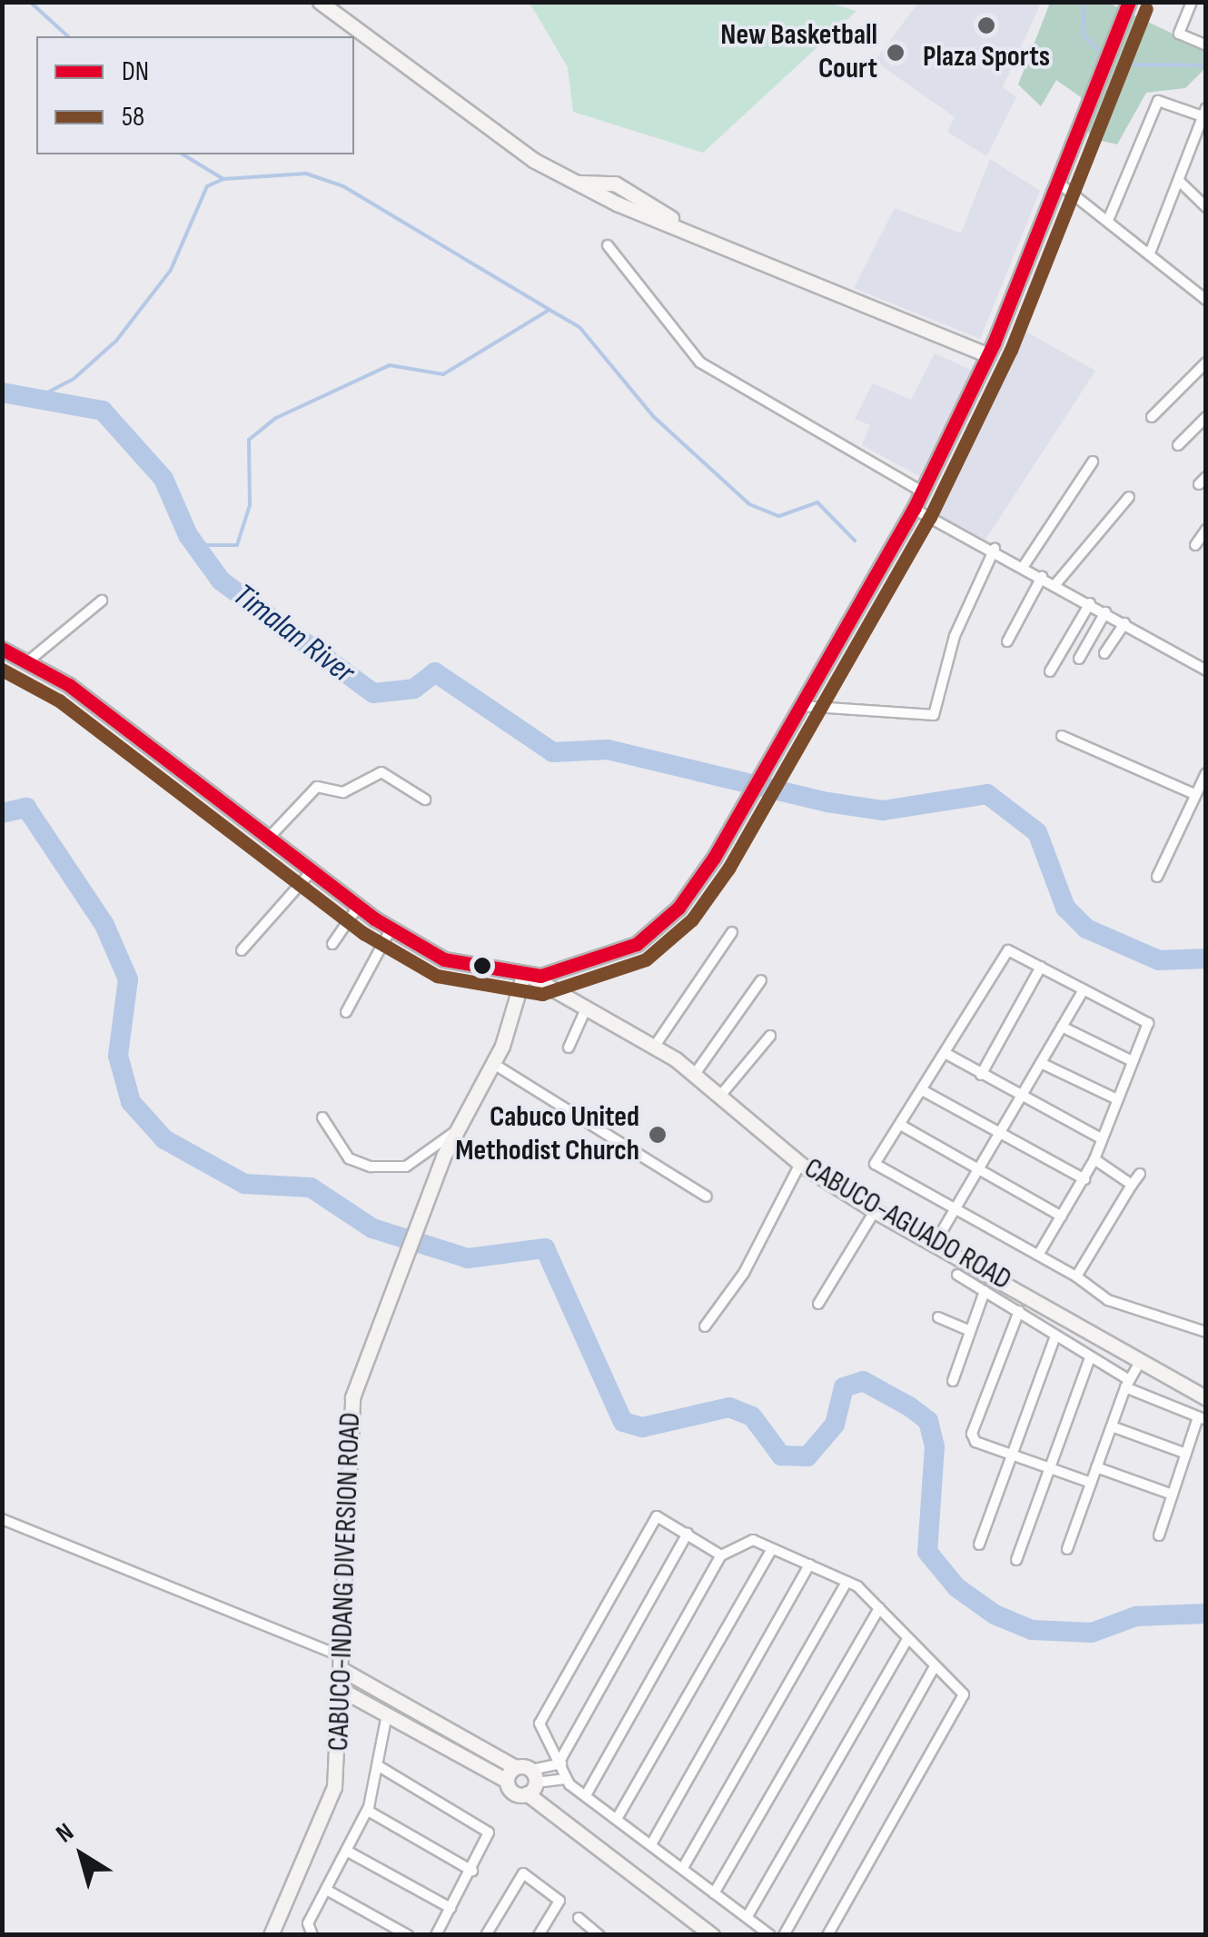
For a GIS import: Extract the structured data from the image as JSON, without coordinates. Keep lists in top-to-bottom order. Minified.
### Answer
{"streets":{"street":["CABUCO-AGUADO ROAD","CABUCO-INDANG DIVERSION ROAD"]},"crossings":[["CABUCO-AGUADO ROAD","CABUCO-INDANG DIVERSION ROAD"]],"water":["Timalan River"],"places":["Plaza Sports","New Basketball Court","Cabuco United Methodist Church"],"lines":["transit line DN","transit line 58"],"legend":["DN","58"],"north":"top left"}
